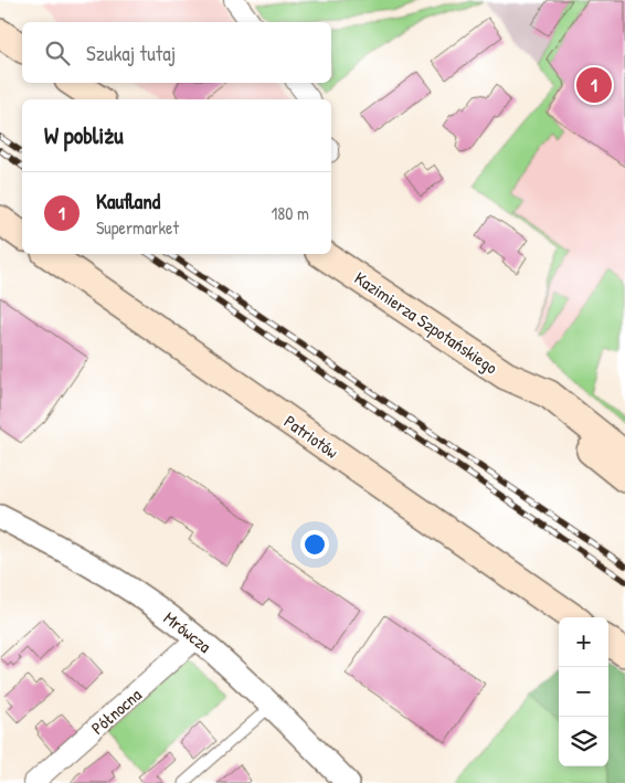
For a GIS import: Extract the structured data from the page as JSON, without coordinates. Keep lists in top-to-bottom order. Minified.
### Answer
{"streets":{"main road":["Kazimierza Szpotańskiego","Patriotów"],"street":["Mrówcza","Północna"]},"crossings":[["Mrówcza","Północna"]],"page":{"search":"Szukaj tutaj","pins":"1","heading":"W pobliżu","list":[{"mark":"1","name":"Kaufland","note":"Supermarket","value":"180 m"}],"map_buttons":["+","−"]}}
